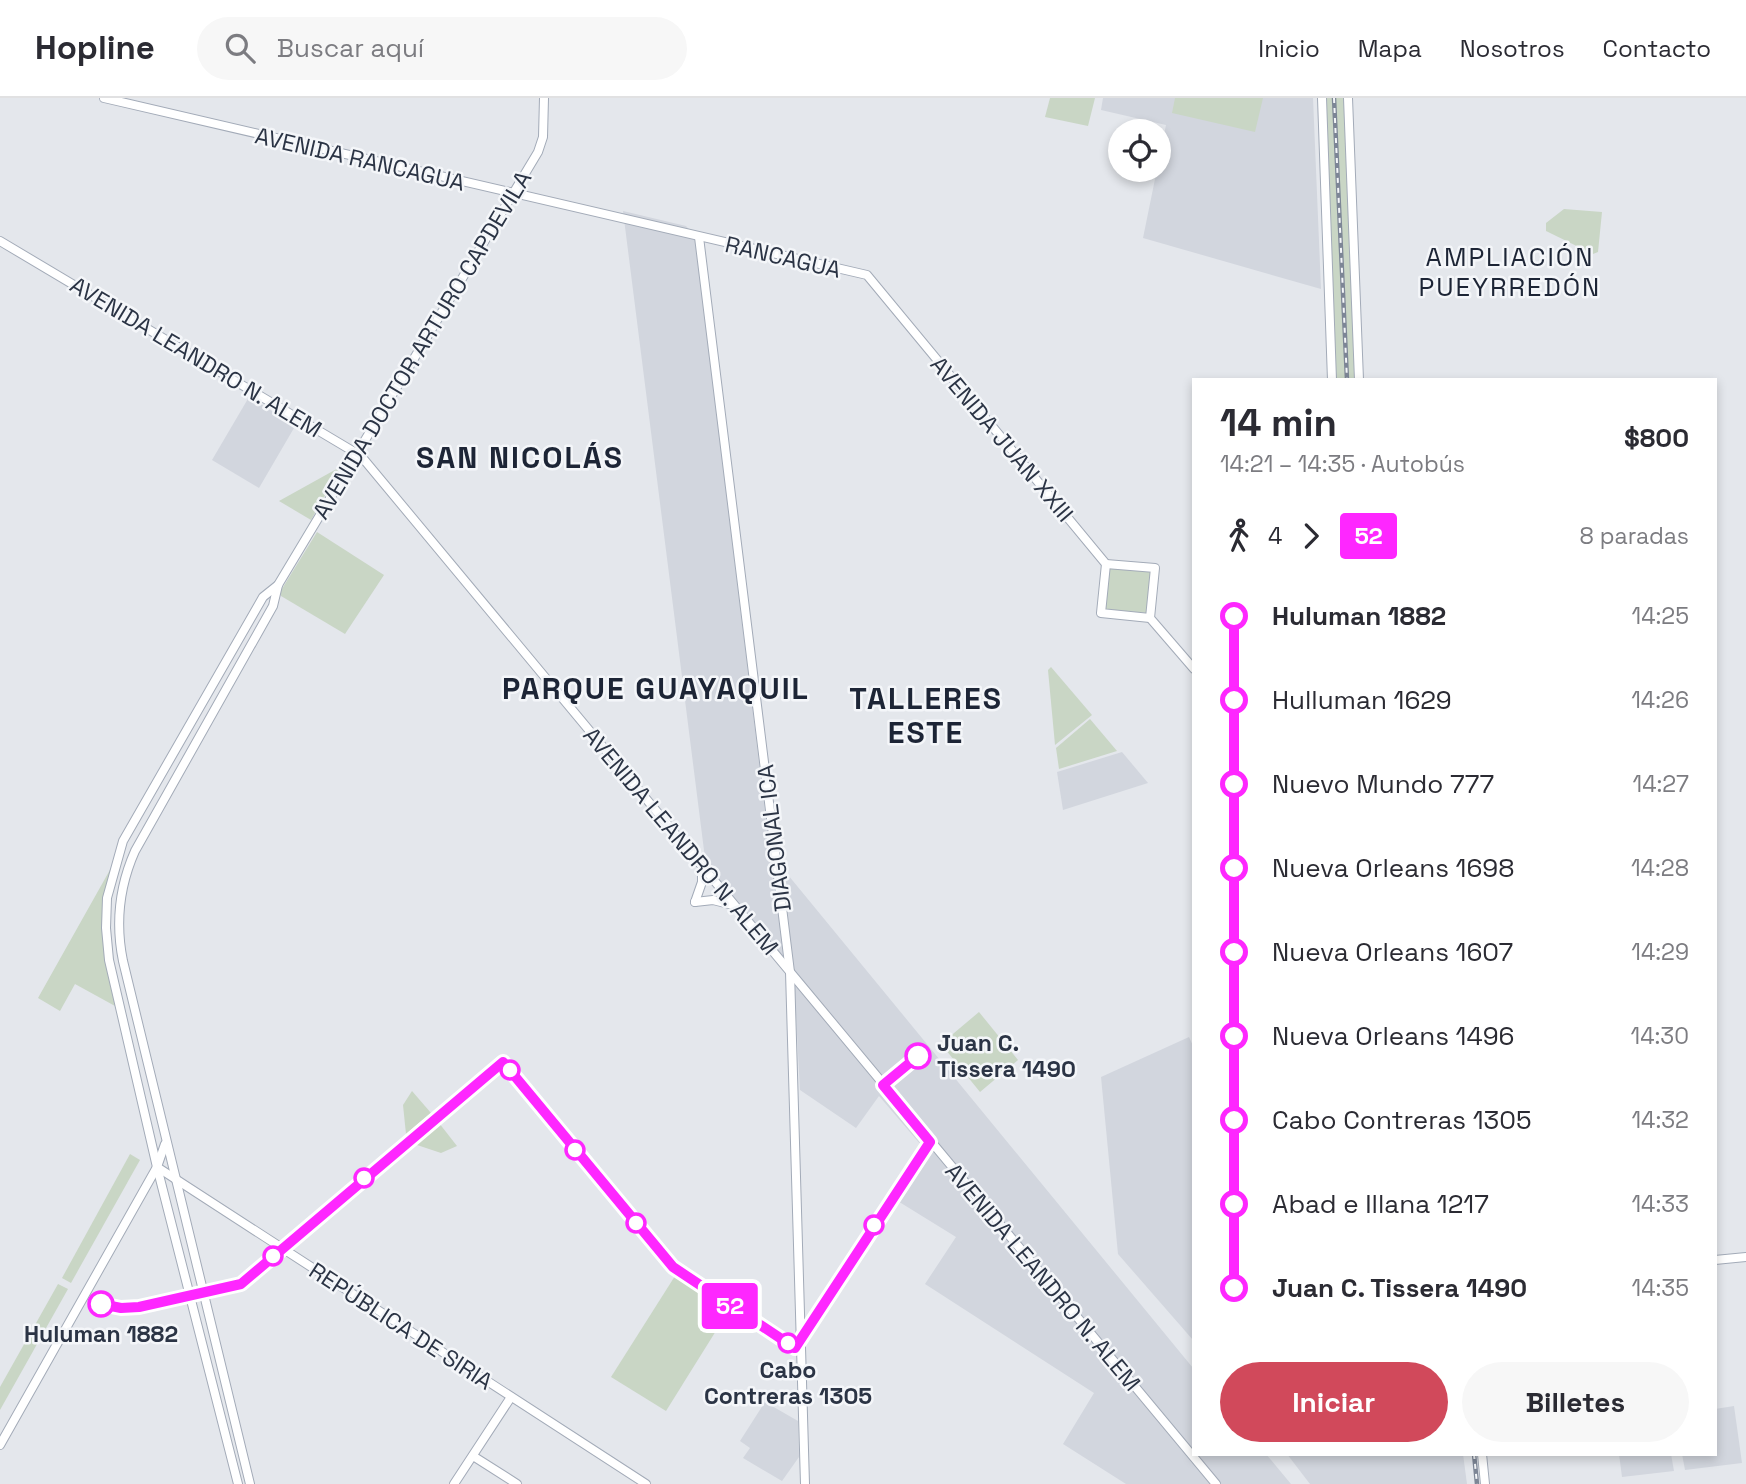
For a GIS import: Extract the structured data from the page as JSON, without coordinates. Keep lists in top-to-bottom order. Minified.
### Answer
{"streets":{"main road":["AVENIDA RANCAGUA","RANCAGUA","AVENIDA DOCTOR ARTURO CAPDEVILA","AVENIDA LEANDRO N. ALEM","AVENIDA JUAN XXIII","DIAGONAL ICA","REPÚBLICA DE SIRIA"]},"crossings":[["AVENIDA RANCAGUA","RANCAGUA"],["AVENIDA RANCAGUA","AVENIDA DOCTOR ARTURO CAPDEVILA"],["AVENIDA RANCAGUA","DIAGONAL ICA"],["RANCAGUA","AVENIDA JUAN XXIII"],["RANCAGUA","DIAGONAL ICA"],["AVENIDA DOCTOR ARTURO CAPDEVILA","AVENIDA LEANDRO N. ALEM"],["AVENIDA DOCTOR ARTURO CAPDEVILA","REPÚBLICA DE SIRIA"],["AVENIDA LEANDRO N. ALEM","DIAGONAL ICA"]],"districts":["AMPLIACIÓN PUEYRREDÓN","SAN NICOLÁS","PARQUE GUAYAQUIL","TALLERES ESTE"],"places":["Juan C. Tissera 1490","Huluman 1882","Cabo Contreras 1305"],"lines":["bus line 52"],"page":{"header":"Hopline","search":"Buscar aquí","nav":["Inicio","Mapa","Nosotros","Contacto"],"on_map":"52","heading":["14 min","14:21 – 14:35 · Autobús","$800"],"legs":["4","52","8 paradas"],"list":[{"name":"Huluman 1882","value":"14:25"},{"name":"Hulluman 1629","value":"14:26"},{"name":"Nuevo Mundo 777","value":"14:27"},{"name":"Nueva Orleans 1698","value":"14:28"},{"name":"Nueva Orleans 1607","value":"14:29"},{"name":"Nueva Orleans 1496","value":"14:30"},{"name":"Cabo Contreras 1305","value":"14:32"},{"name":"Abad e Illana 1217","value":"14:33"},{"name":"Juan C. Tissera 1490","value":"14:35"}],"buttons":["Iniciar","Billetes"]}}
